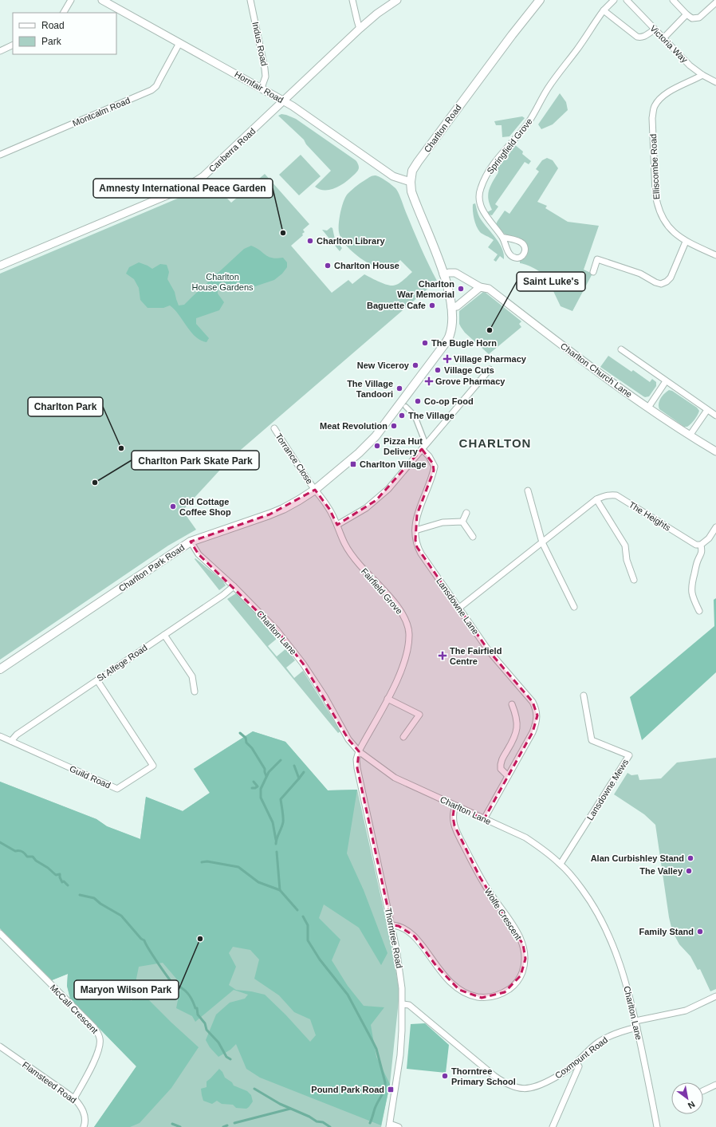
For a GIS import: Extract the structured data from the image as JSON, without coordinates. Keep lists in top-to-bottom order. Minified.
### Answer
{"streets":{"main road":["Charlton Road","Charlton Park Road"],"street":["Indus Road","Victoria Way","Hornfair Road","Montcalm Road","Springfield Grove","Canberra Road","Elliscombe Road","Charlton Church Lane","Torrance Close","The Heights","Fairfield Grove","Lansdowne Lane","Charlton Lane","St Alfege Road","Guild Road","Lansdowne Mews","Wolfe Crescent","Thorntree Road","McCall Crescent","Coxmount Road","Flamsteed Road"]},"crossings":[["Indus Road","Hornfair Road"],["Victoria Way","Elliscombe Road"],["Hornfair Road","Montcalm Road"],["Hornfair Road","Charlton Road"],["Hornfair Road","Canberra Road"],["Torrance Close","Charlton Park Road"],["Torrance Close","Fairfield Grove"],["The Heights","Lansdowne Lane"],["Charlton Park Road","Fairfield Grove"],["Charlton Park Road","Charlton Lane"],["Fairfield Grove","Charlton Lane"],["Fairfield Grove","Thorntree Road"],["Lansdowne Lane","Charlton Lane"],["Charlton Lane","St Alfege Road"],["Charlton Lane","Lansdowne Mews"],["Charlton Lane","Wolfe Crescent"],["Charlton Lane","Thorntree Road"],["Charlton Lane","Coxmount Road"],["St Alfege Road","Guild Road"],["Wolfe Crescent","Thorntree Road"],["Thorntree Road","Coxmount Road"],["McCall Crescent","Flamsteed Road"]],"districts":["CHARLTON"],"parks":["Charlton House Gardens"],"places":{"other":["Amnesty International Peace Garden","Charlton Library","Charlton House","Charlton War Memorial","Baguette Cafe","Saint Luke's","The Bugle Horn","New Viceroy","Village Cuts","The Village Tandoori","Co-op Food","The Village","Meat Revolution","Pizza Hut Delivery","Charlton Park","Charlton Park Skate Park","Old Cottage Coffee Shop","Alan Curbishley Stand","The Valley","Family Stand","Maryon Wilson Park","Thorntree Primary School"],"health":["Village Pharmacy","Grove Pharmacy","The Fairfield Centre"],"transit":["Charlton Village","Pound Park Road"]},"legend":["Road","Park"],"north":"bottom right"}
